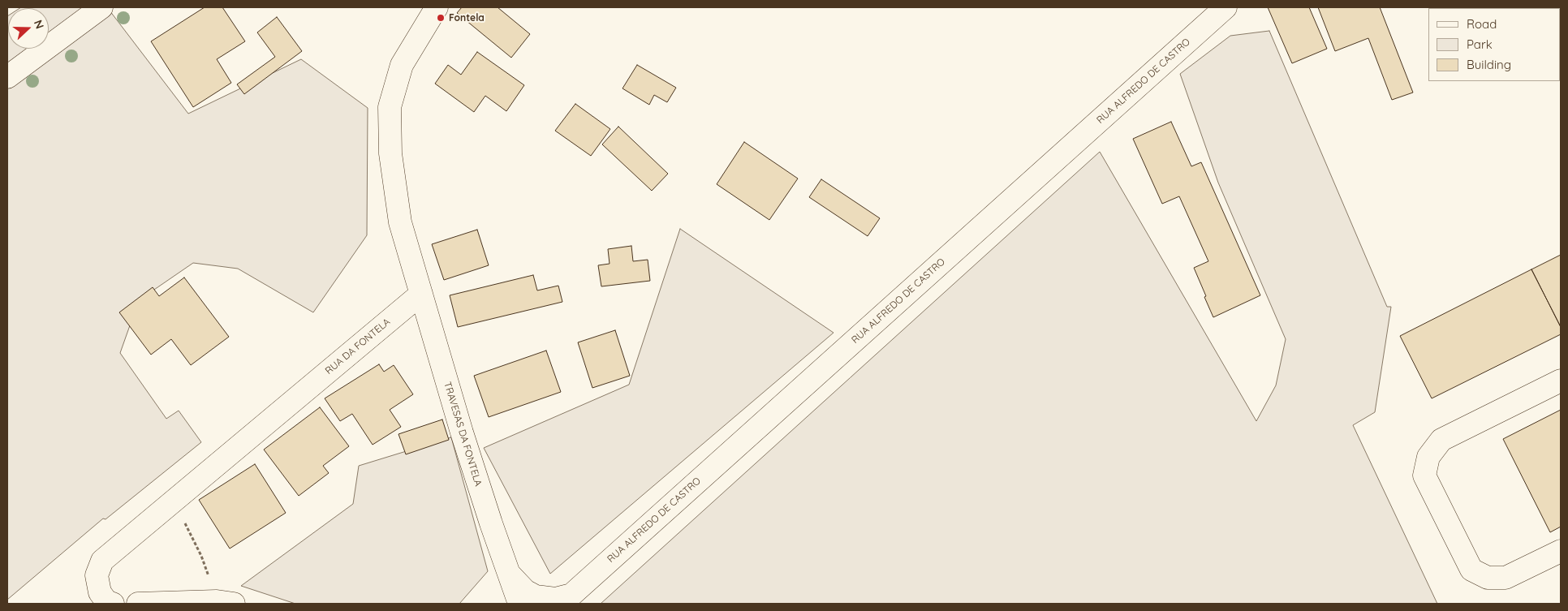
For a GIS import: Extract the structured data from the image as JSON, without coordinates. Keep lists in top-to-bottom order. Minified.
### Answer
{"streets":{"street":["RUA ALFREDO DE CASTRO","RUA DA FONTELA","TRAVESAS DA FONTELA"]},"crossings":[["RUA ALFREDO DE CASTRO","TRAVESAS DA FONTELA"],["RUA DA FONTELA","TRAVESAS DA FONTELA"]],"places":["Fontela"],"legend":["Road","Park","Building"],"north":"right"}
